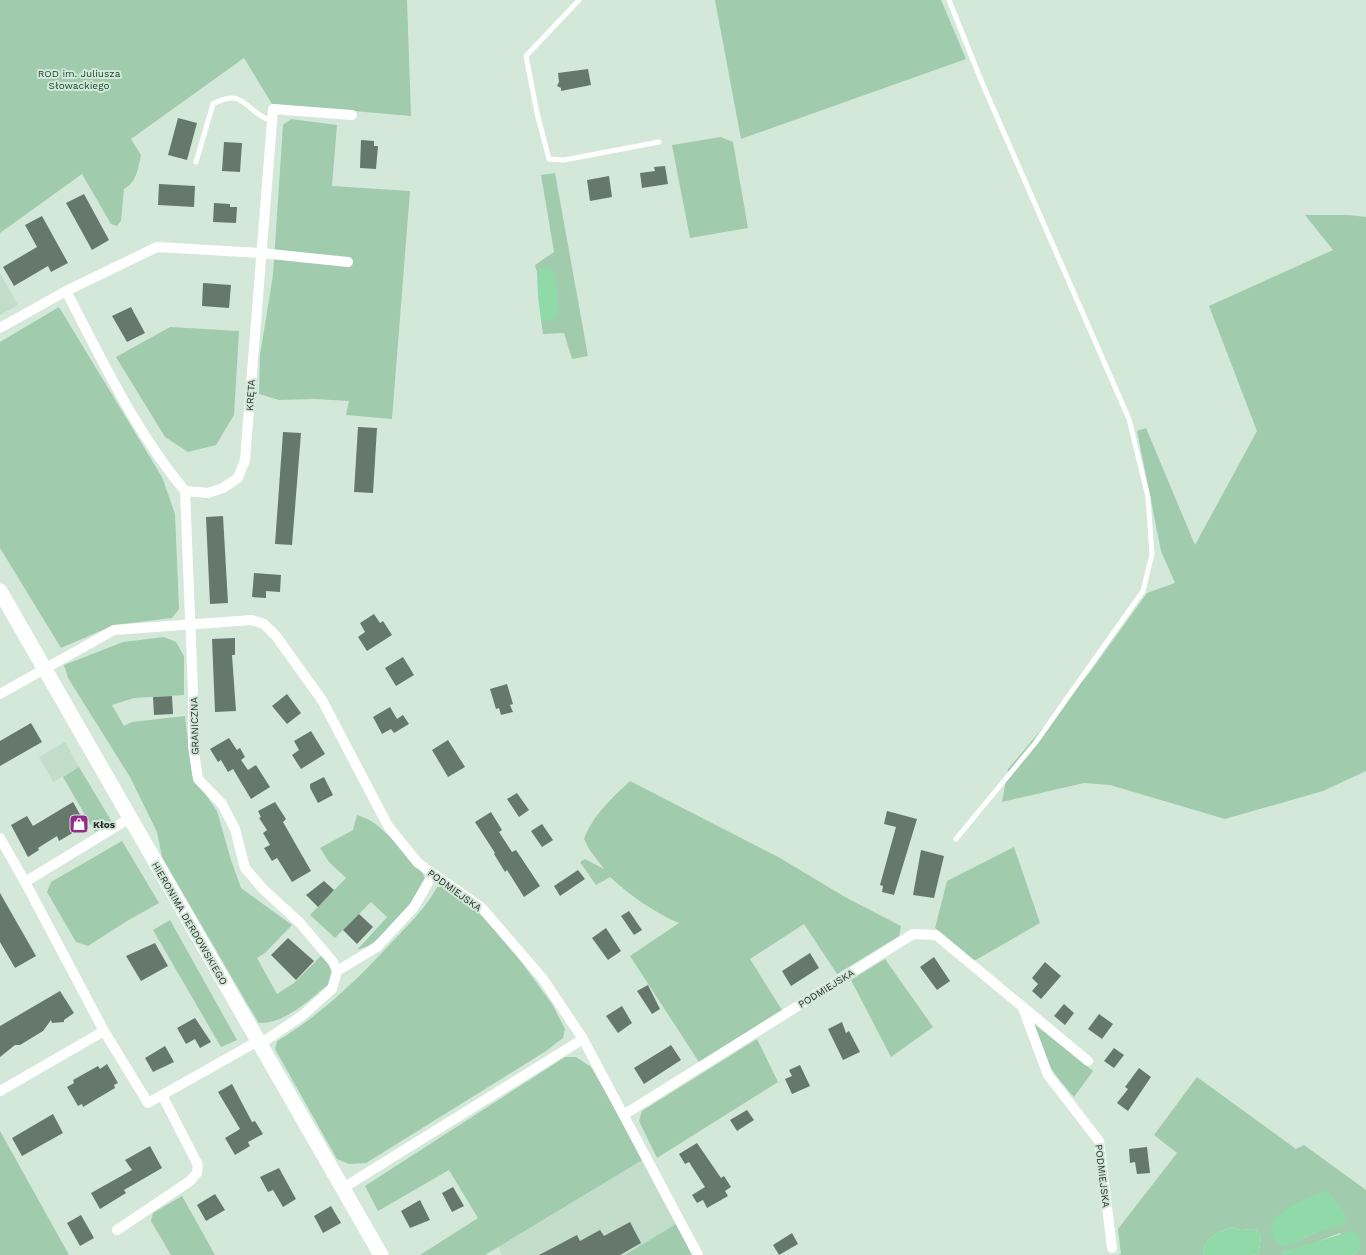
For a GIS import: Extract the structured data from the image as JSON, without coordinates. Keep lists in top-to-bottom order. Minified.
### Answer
{"streets":{"street":["KRĘTA","GRANICZNA","PODMIEJSKA","HIERONIMA DERDOWSKIEGO"]},"crossings":[["GRANICZNA","PODMIEJSKA"]],"parks":["ROD im. Juliusza Słowackiego"],"places":{"shop":["Kłos"]}}
